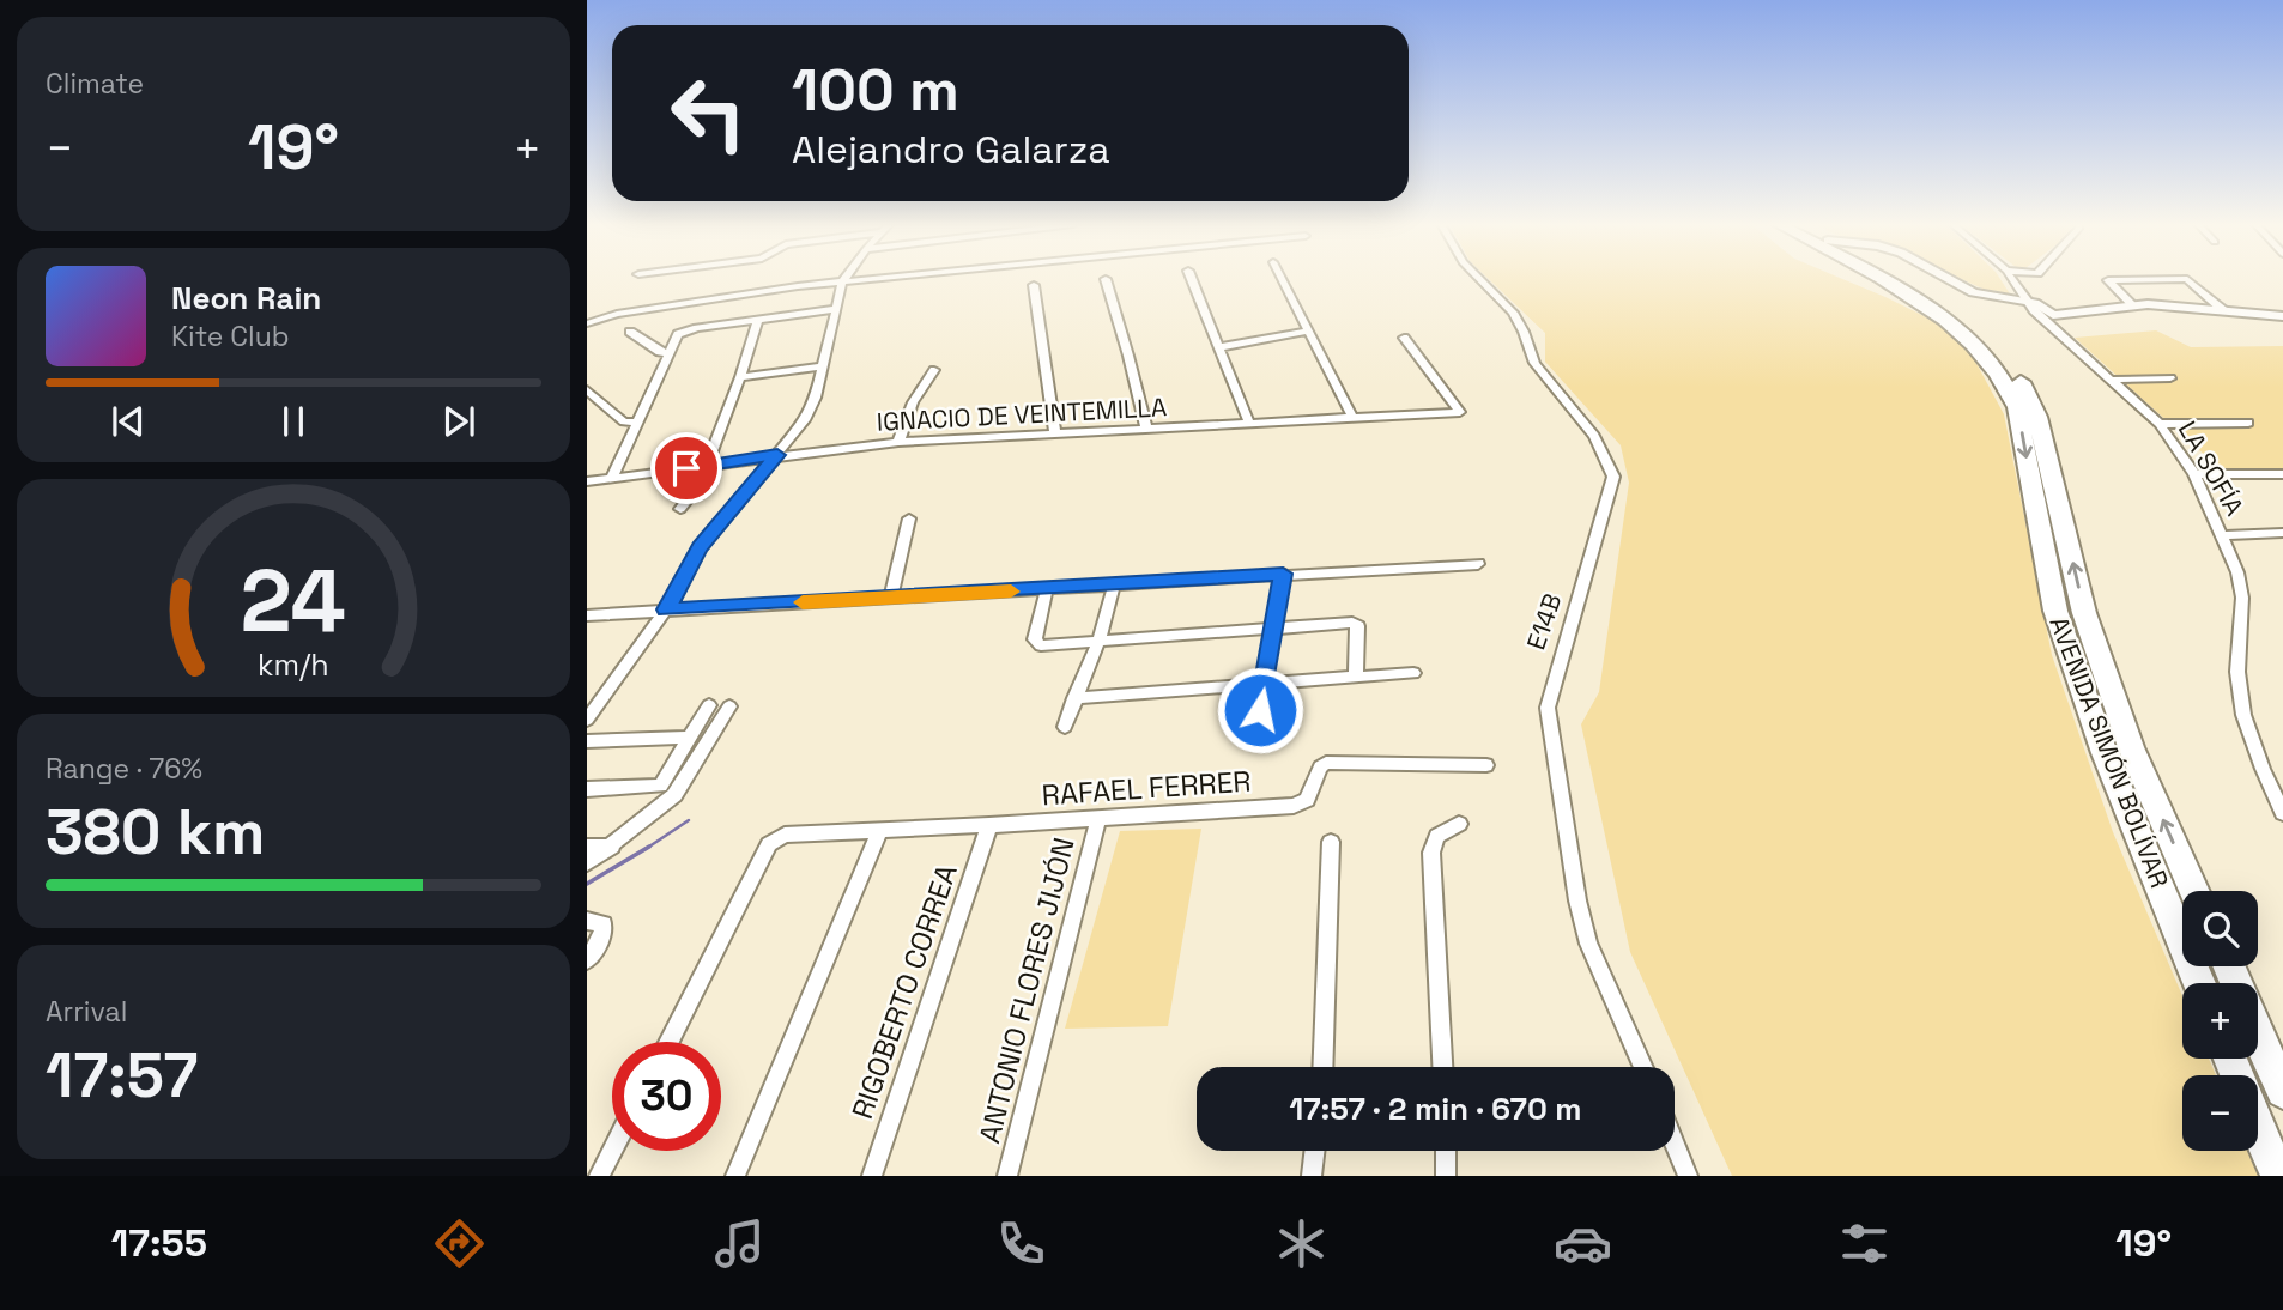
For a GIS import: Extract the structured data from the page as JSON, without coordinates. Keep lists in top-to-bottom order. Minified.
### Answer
{"streets":{"highway":["AVENIDA SIMÓN BOLÍVAR"],"street":["IGNACIO DE VEINTEMILLA","LA SOFÍA","E14B","RAFAEL FERRER","ANTONIO FLORES JIJÓN","RIGOBERTO CORREA"]},"crossings":[["RAFAEL FERRER","ANTONIO FLORES JIJÓN"],["RAFAEL FERRER","RIGOBERTO CORREA"]],"page":{"tile":["Climate",["Range · 76%","380 km"],["Arrival","17:57"]],"turn":["100 m","Alejandro Galarza"],"heat":["−","19°","+"],"song":["Neon Rain","Kite Club"],"map_buttons":["+","−"],"limit":"30","trip":"17:57 · 2 min · 670 m","tabs":["17:55","19°"],"gauge":["24","km/h"]}}
